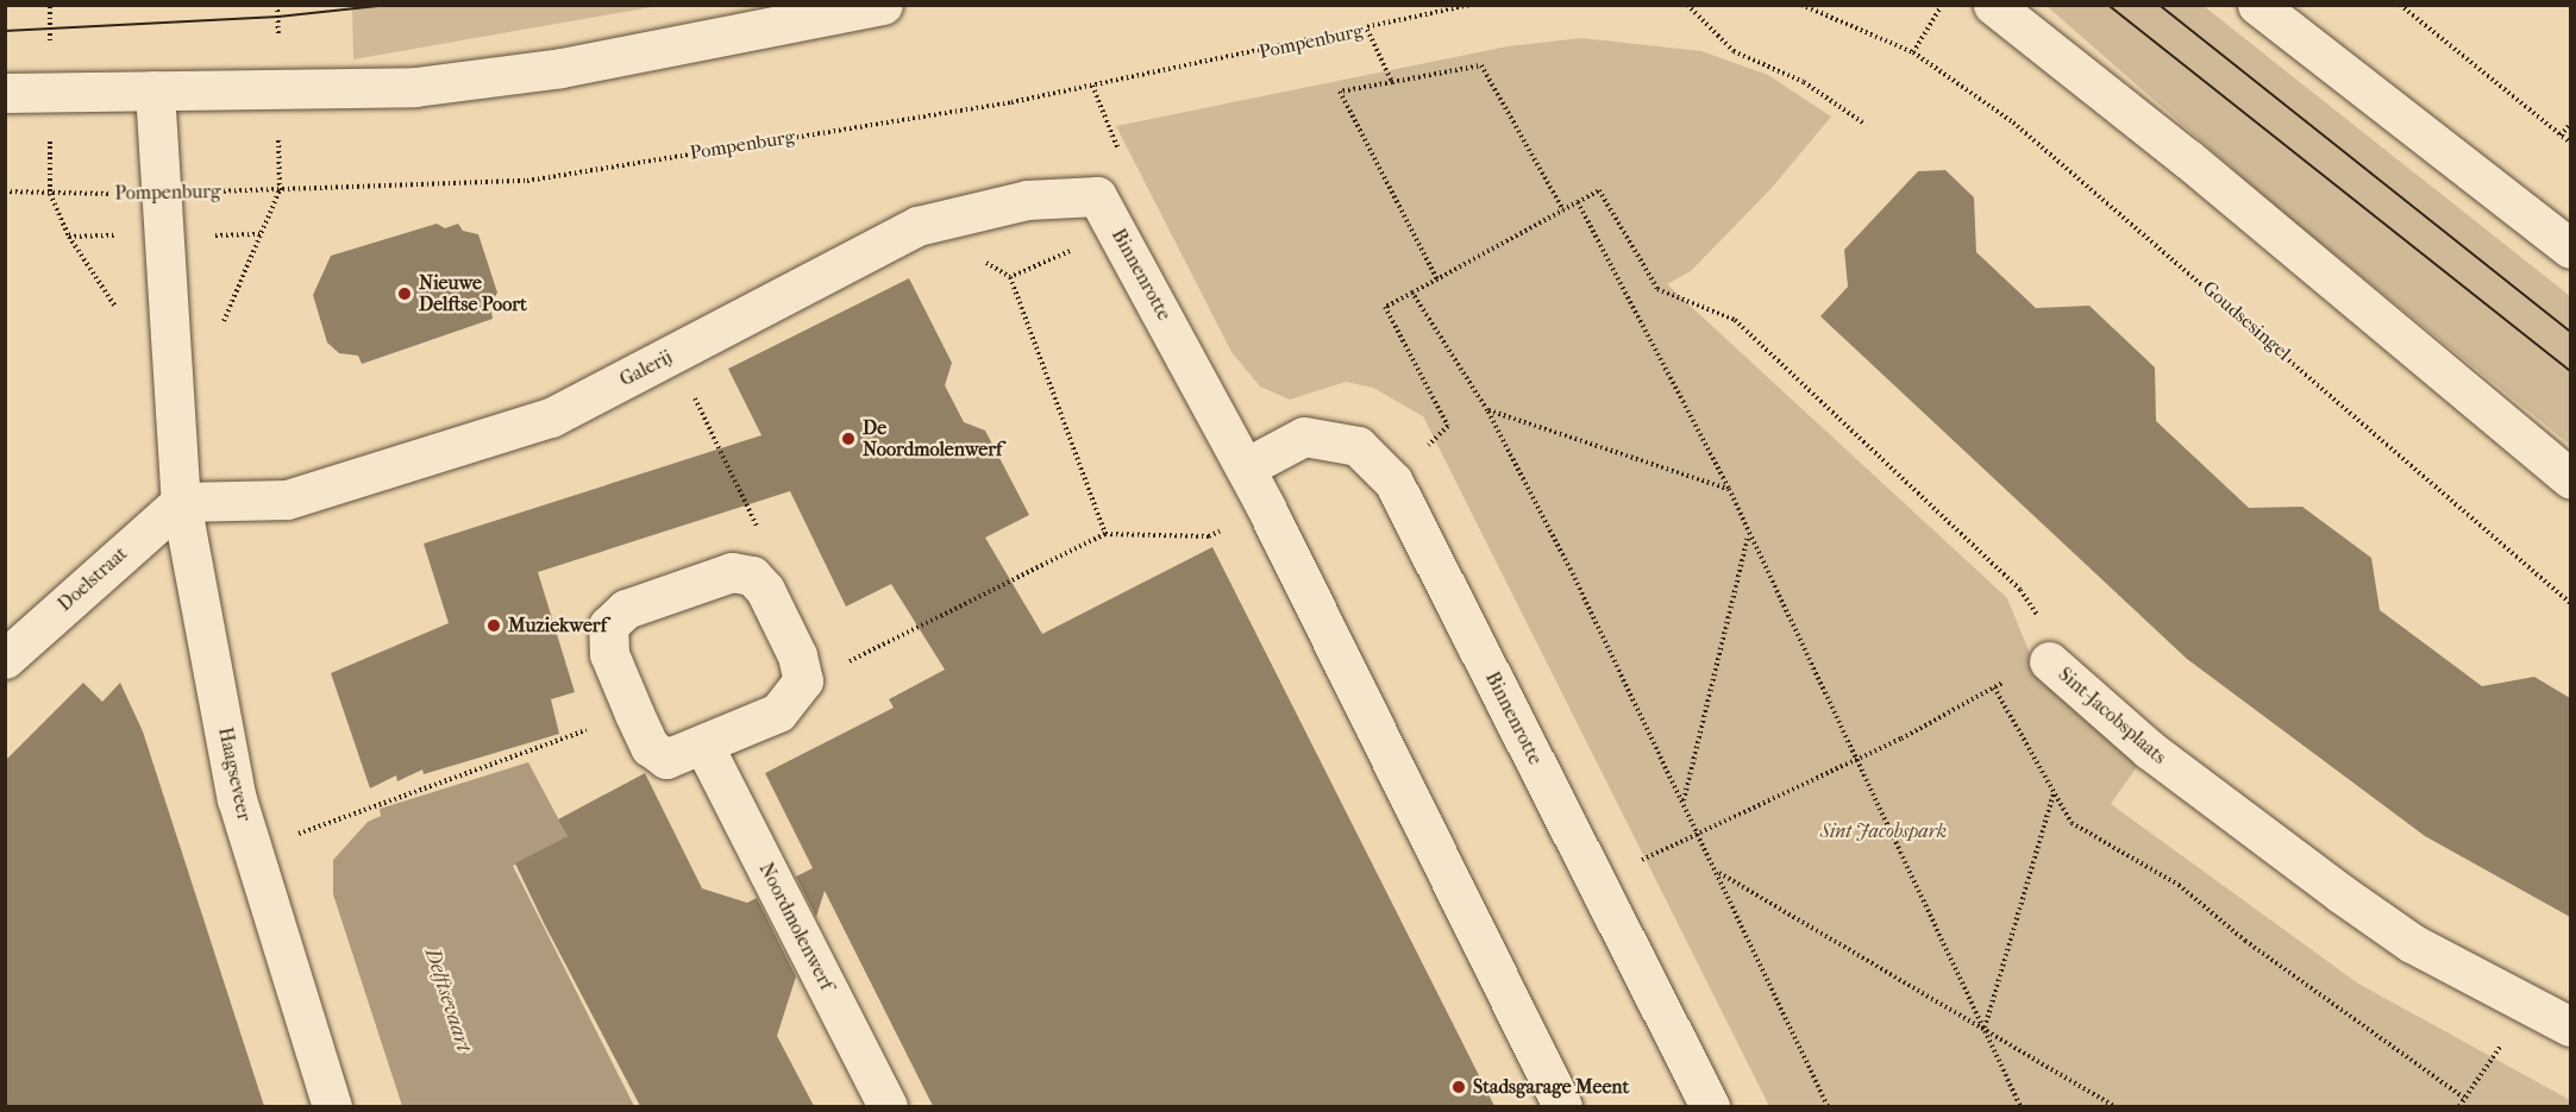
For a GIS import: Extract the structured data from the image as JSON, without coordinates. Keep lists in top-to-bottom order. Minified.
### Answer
{"streets":{"street":["Binnenrotte","Galerij","Doelstraat","Sint-Jacobsplaats","Haagseveer","Noordmolenwerf"],"path":["Pompenburg","Goudsesingel"]},"crossings":[["Pompenburg","Haagseveer"],["Binnenrotte","Galerij"],["Galerij","Doelstraat"],["Galerij","Haagseveer"],["Doelstraat","Haagseveer"]],"water":["Delftsevaart"],"parks":["Sint Jacobspark"],"places":["Nieuwe Delftse Poort","De Noordmolenwerf","Muziekwerf","Stadsgarage Meent"]}
